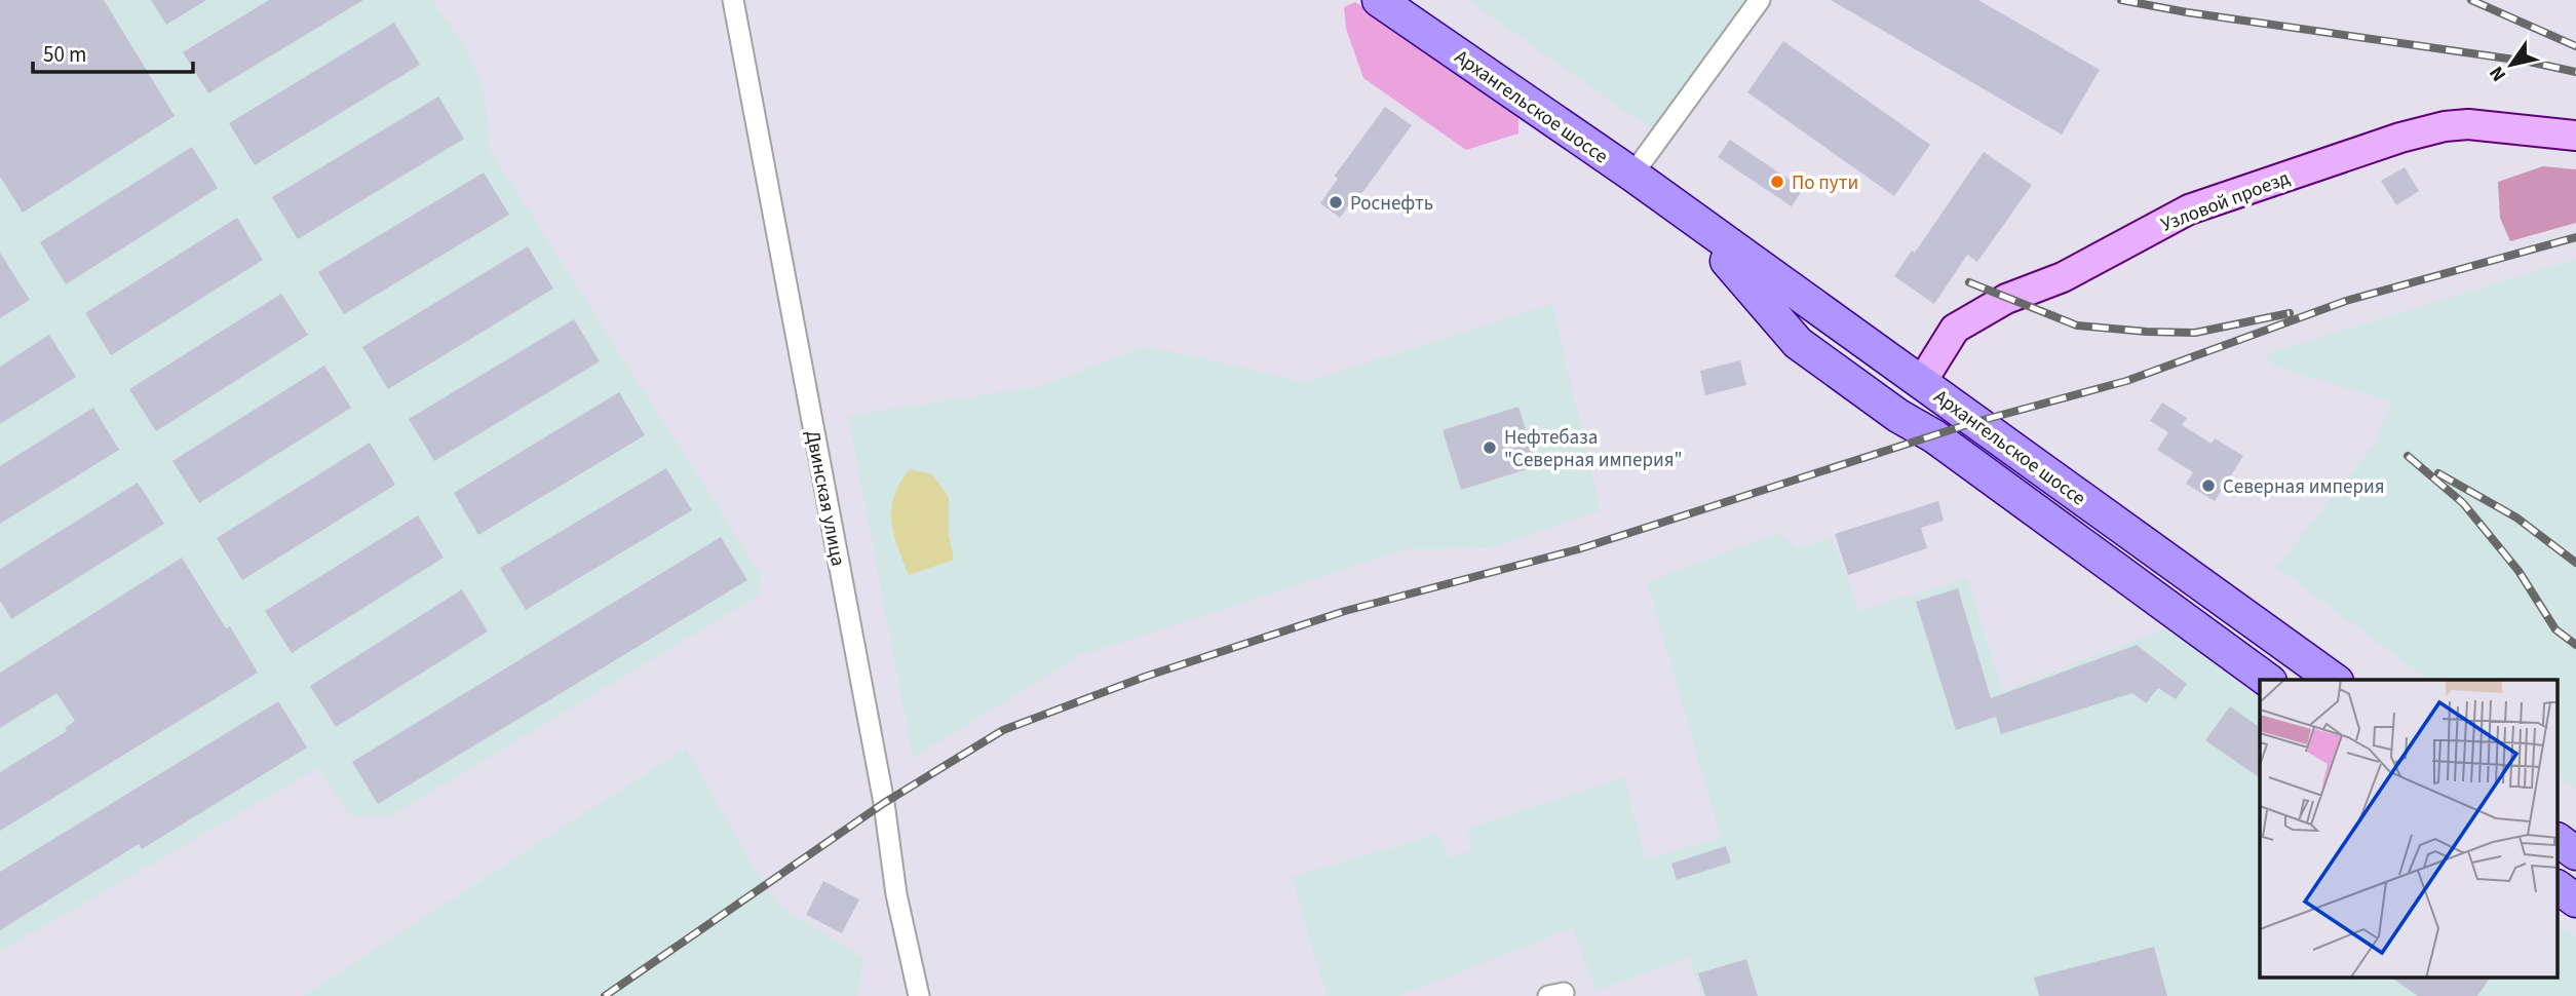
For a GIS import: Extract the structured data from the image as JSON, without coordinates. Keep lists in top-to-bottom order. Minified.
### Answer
{"streets":{"main road":["Архангельское шоссе"],"street":["Узловой проезд","Двинская улица"]},"crossings":[["Архангельское шоссе","Узловой проезд"]],"places":["По пути","Роснефть","Нефтебаза \"Северная империя\"","Северная империя"],"scale_bar":"50 m","north":"bottom left"}
